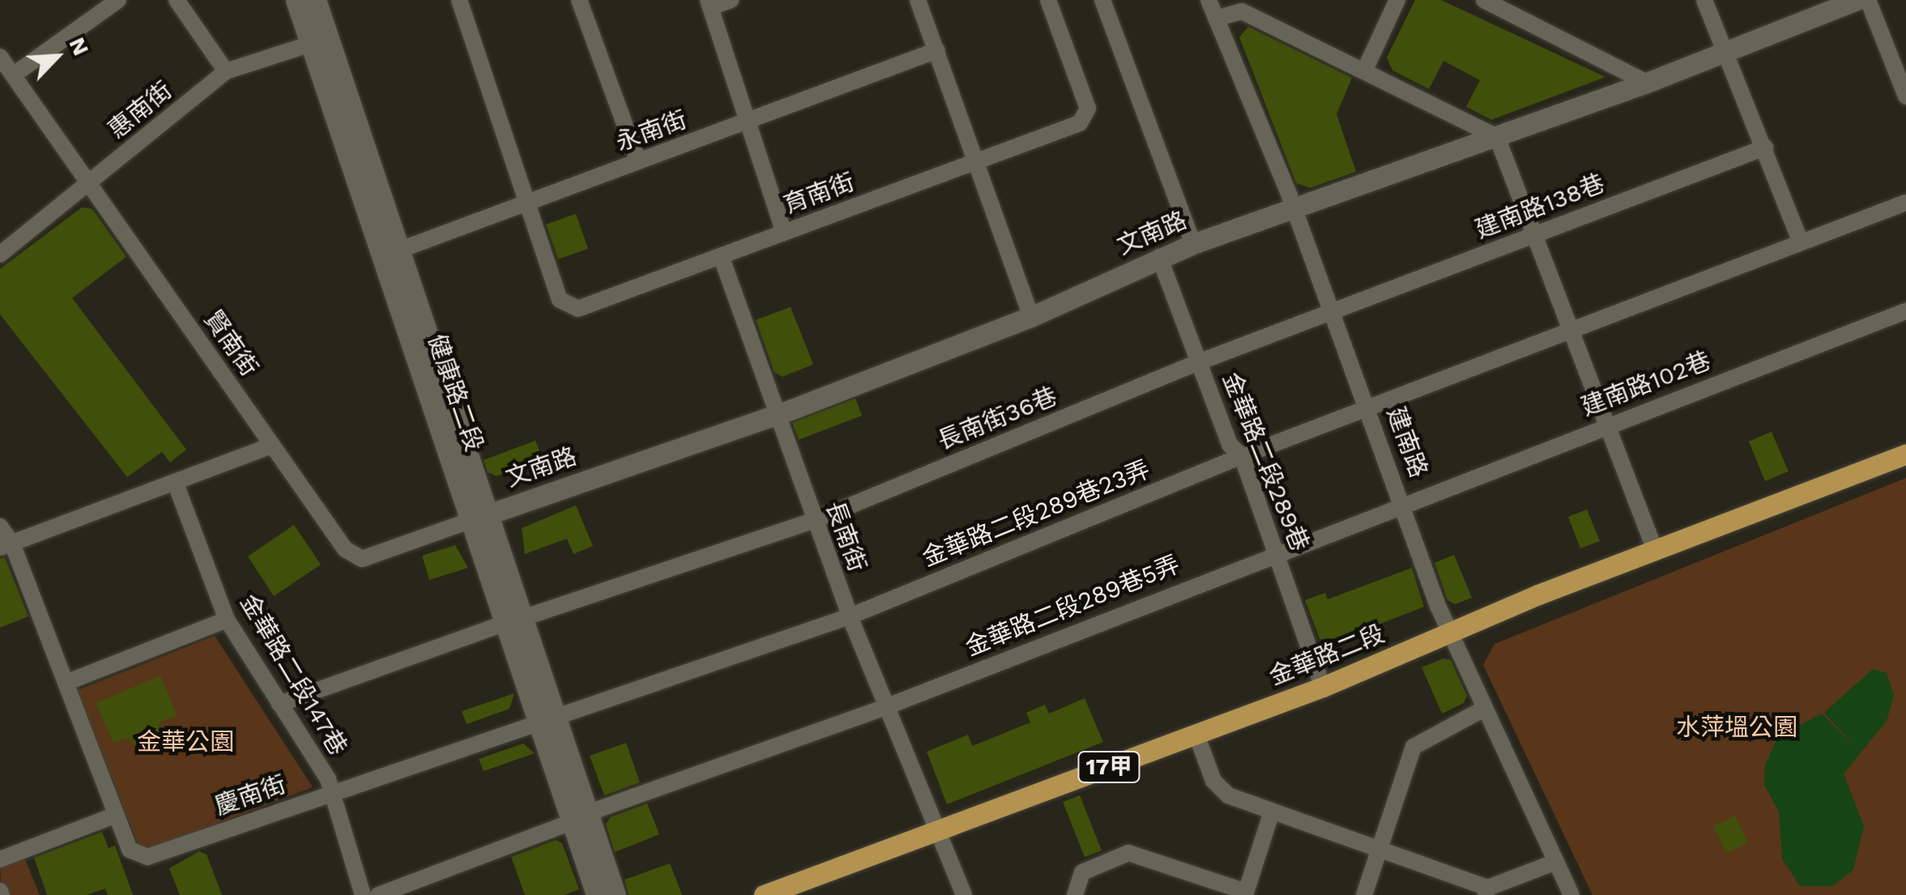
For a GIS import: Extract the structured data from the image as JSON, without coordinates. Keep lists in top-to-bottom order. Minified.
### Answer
{"streets":{"main road":["金華路二段","17甲"],"street":["惠南街","永南街","育南街","建南路138巷","文南路","賢南街","建南路102巷","健康路二段","長南街36巷","建南路","金華路二段289巷","金華路二段289巷23弄","長南街","金華路二段289巷5弄","金華路二段147巷","慶南街"]},"crossings":[["惠南街","賢南街"],["惠南街","健康路二段"],["永南街","育南街"],["永南街","健康路二段"],["育南街","長南街"],["建南路138巷","長南街36巷"],["建南路138巷","建南路"],["建南路138巷","金華路二段289巷"],["文南路","賢南街"],["文南路","健康路二段"],["文南路","建南路"],["文南路","金華路二段289巷"],["文南路","長南街"],["賢南街","健康路二段"],["建南路102巷","建南路"],["建南路102巷","金華路二段289巷"],["建南路102巷","金華路二段289巷5弄"],["健康路二段","長南街36巷"],["健康路二段","金華路二段289巷23弄"],["健康路二段","金華路二段289巷5弄"],["健康路二段","慶南街"],["長南街36巷","金華路二段289巷"],["長南街36巷","長南街"],["長南街36巷","金華路二段147巷"],["建南路","金華路二段289巷23弄"],["建南路","金華路二段"],["金華路二段289巷","金華路二段289巷23弄"],["金華路二段289巷","金華路二段289巷5弄"],["金華路二段289巷","金華路二段"],["金華路二段289巷23弄","長南街"],["金華路二段289巷23弄","慶南街"],["長南街","金華路二段289巷5弄"],["長南街","金華路二段"],["金華路二段147巷","慶南街"]],"parks":["水萍塭公園","金華公園"],"north":"top right"}
